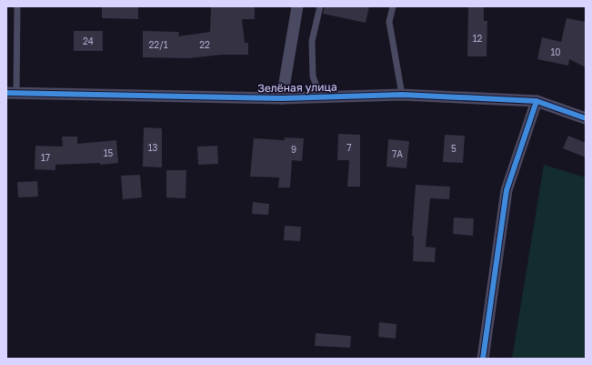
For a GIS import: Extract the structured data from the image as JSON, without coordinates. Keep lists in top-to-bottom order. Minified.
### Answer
{"streets":{"street":["Зелёная улица"]},"house_numbers":["12","24","22/1","22","10","13","7","5","9","15","7А","17"]}
